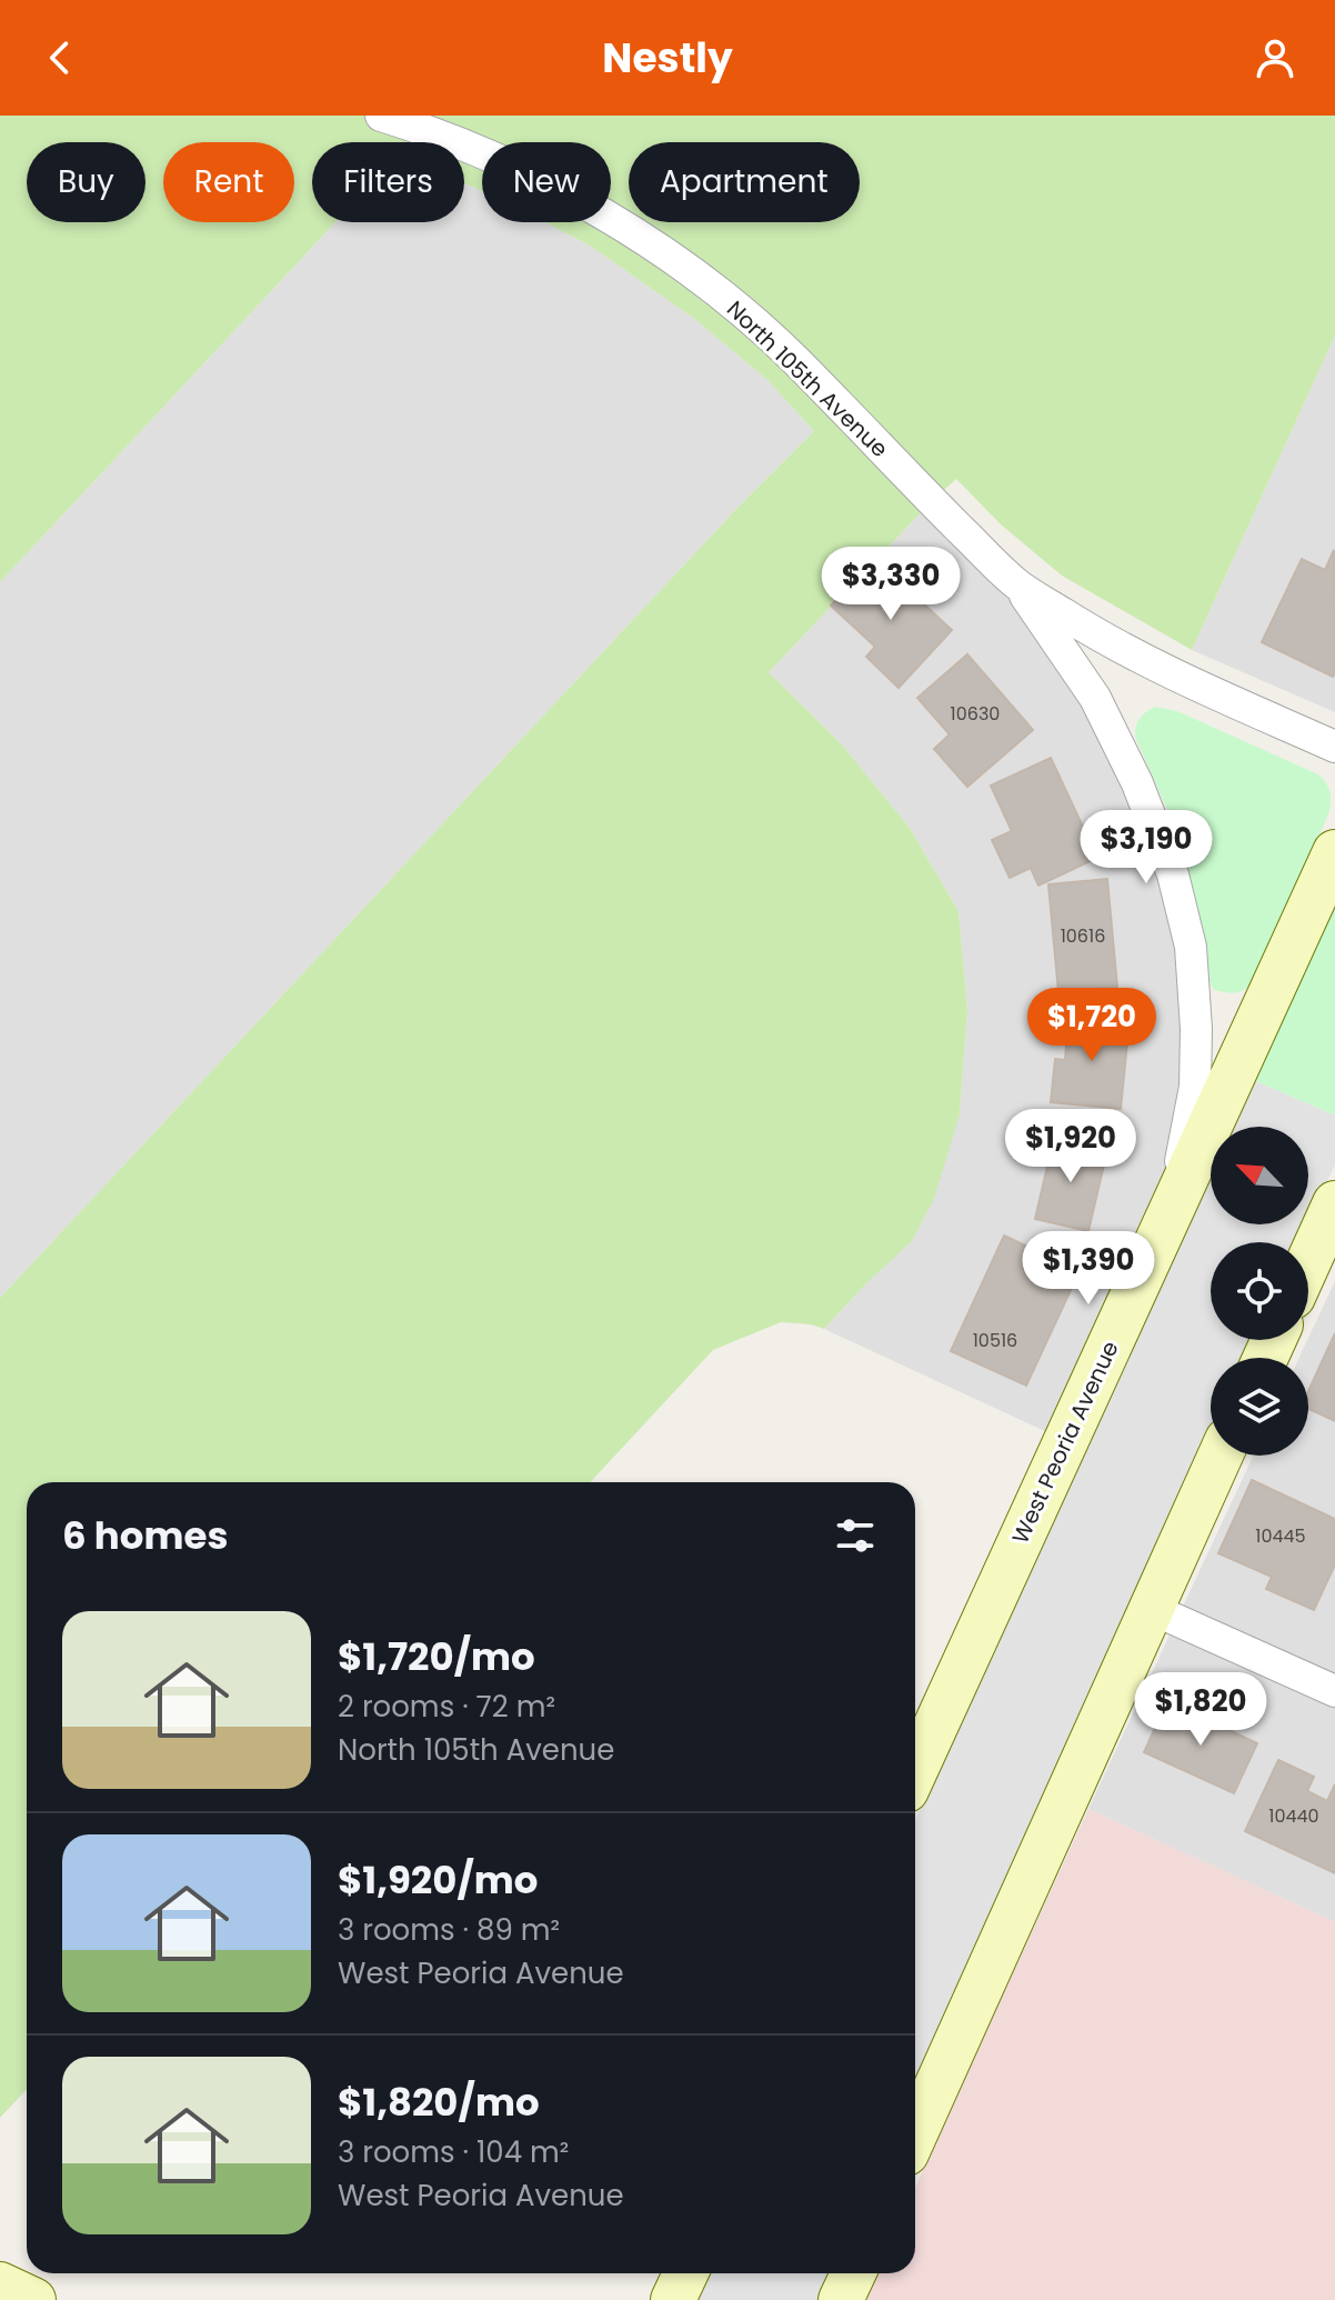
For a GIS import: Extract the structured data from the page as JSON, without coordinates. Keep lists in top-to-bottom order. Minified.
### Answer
{"streets":{"street":["North 105th Avenue","West Peoria Avenue"]},"crossings":[["North 105th Avenue","West Peoria Avenue"]],"house_numbers":["10630","10616","10516","10445","10440"],"north":"top left","page":{"header":"Nestly","chip":["Buy","Rent","Filters","New","Apartment"],"price":["$3,330","$3,190","$1,720","$1,920","$1,390","$1,820"],"heading":"6 homes","list":[{"name":"$1,720/mo","note":"2 rooms · 72 m² · North 105th Avenue"},{"name":"$1,920/mo","note":"3 rooms · 89 m² · West Peoria Avenue"},{"name":"$1,820/mo","note":"3 rooms · 104 m² · West Peoria Avenue"}]}}
